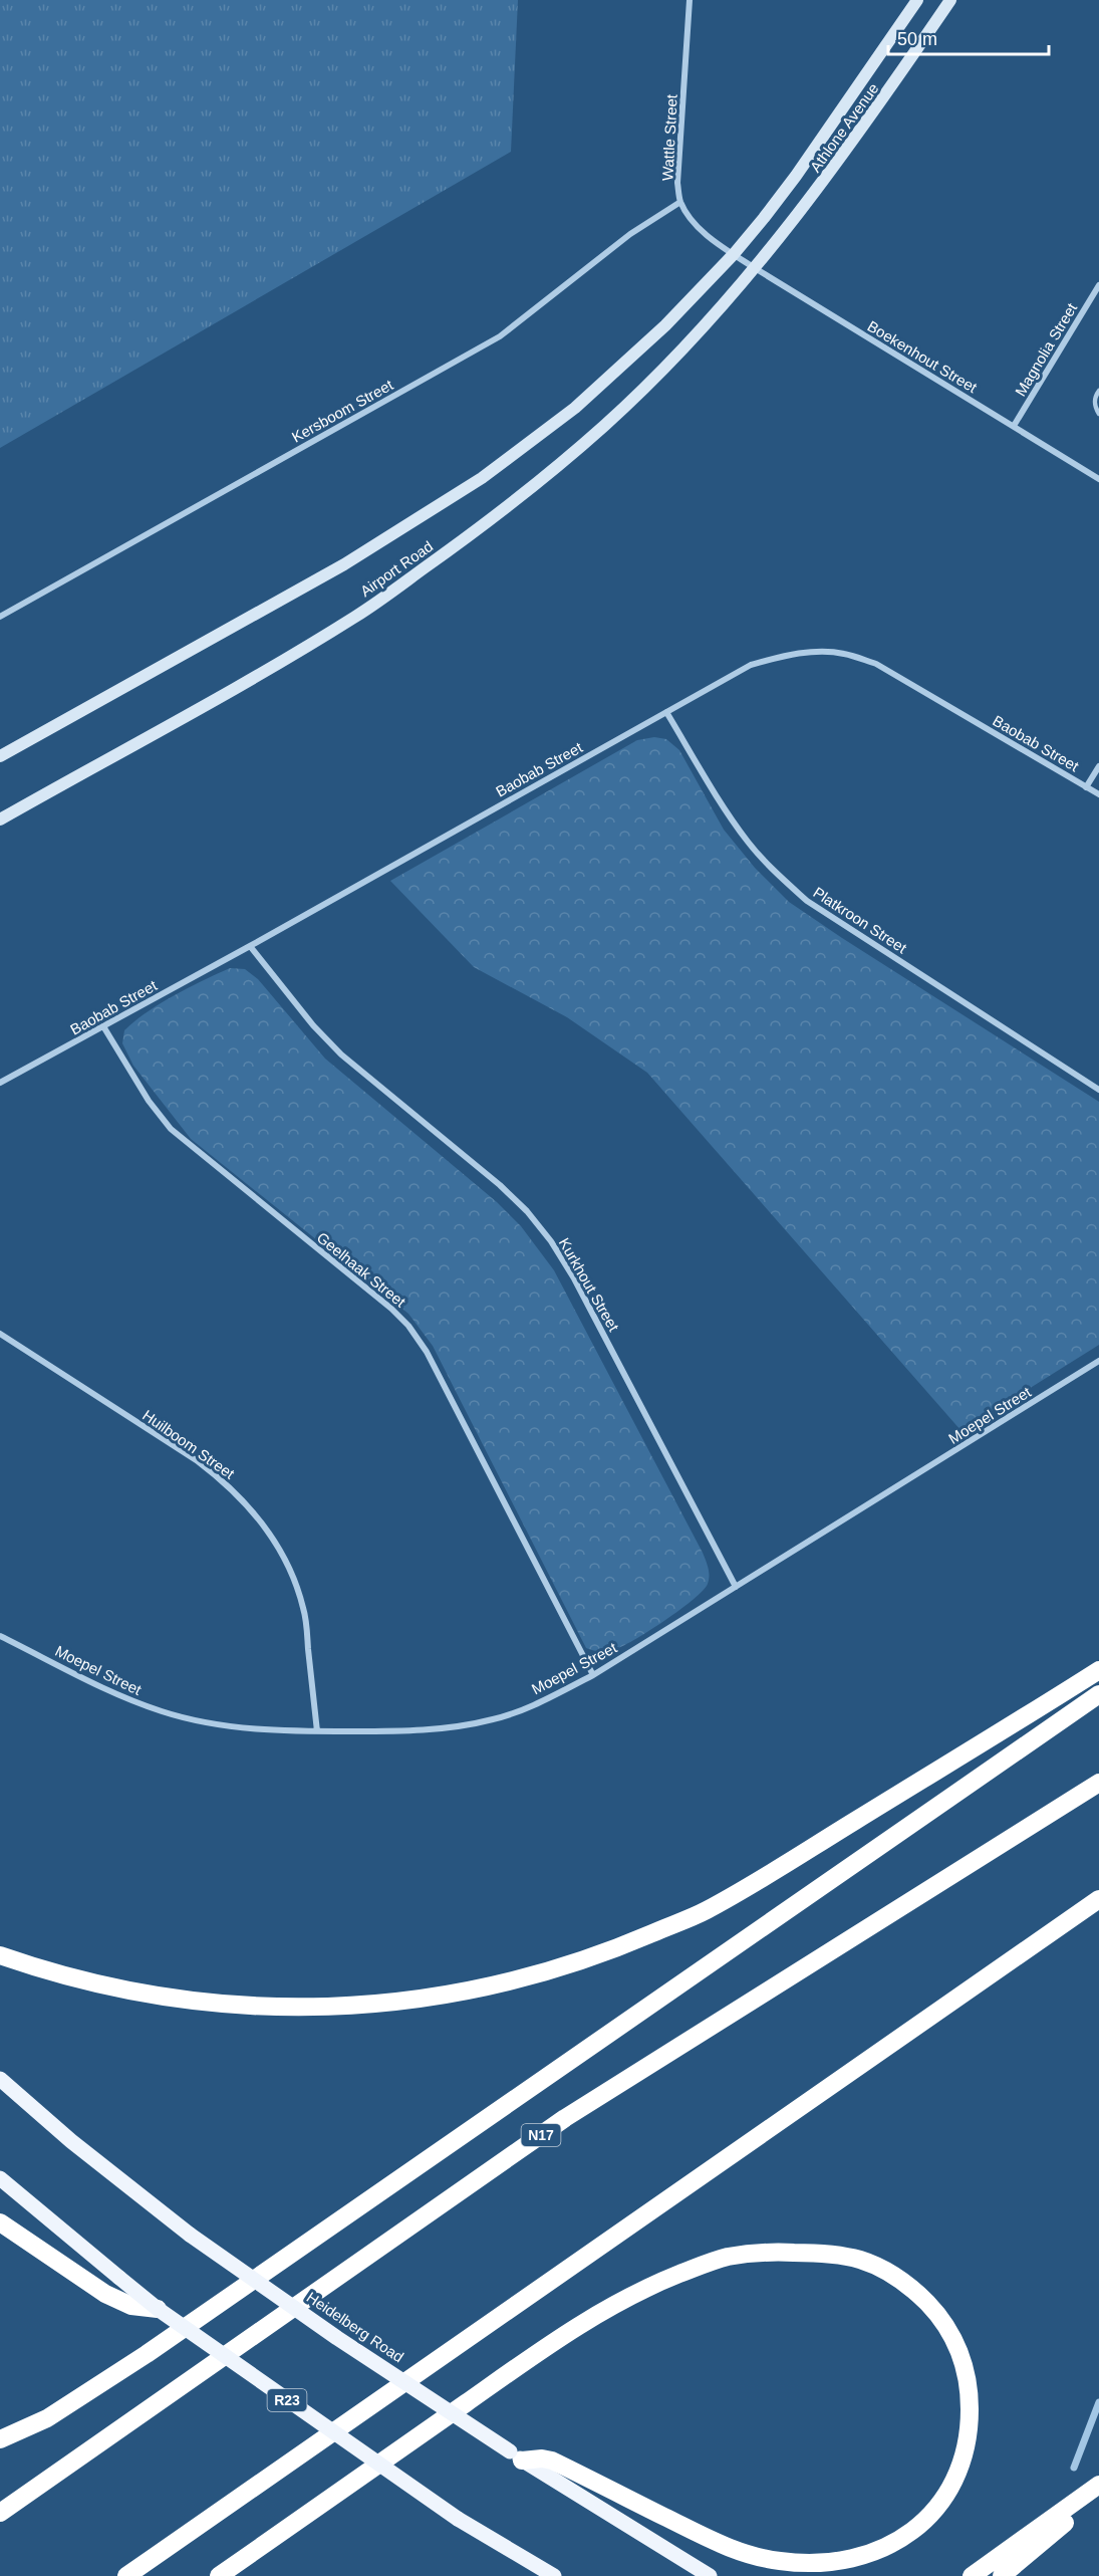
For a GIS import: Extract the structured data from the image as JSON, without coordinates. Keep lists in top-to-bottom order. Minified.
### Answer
{"streets":{"highway":["N17"],"main road":["Athlone Avenue","Airport Road","Heidelberg Road","R23"],"street":["Wattle Street","Magnolia Street","Boekenhout Street","Kersboom Street","Baobab Street","Platkroon Street","Geelhaak Street","Kurkhout Street","Moepel Street","Huilboom Street"]},"crossings":[["Athlone Avenue","Wattle Street"],["Athlone Avenue","Boekenhout Street"],["Athlone Avenue","Airport Road"],["Wattle Street","Boekenhout Street"],["Wattle Street","Kersboom Street"],["Wattle Street","Airport Road"],["Magnolia Street","Boekenhout Street"],["Boekenhout Street","Airport Road"],["Baobab Street","Platkroon Street"],["Baobab Street","Geelhaak Street"],["Baobab Street","Kurkhout Street"],["Geelhaak Street","Moepel Street"],["Kurkhout Street","Moepel Street"],["Moepel Street","Huilboom Street"]],"scale_bar":"50 m"}
